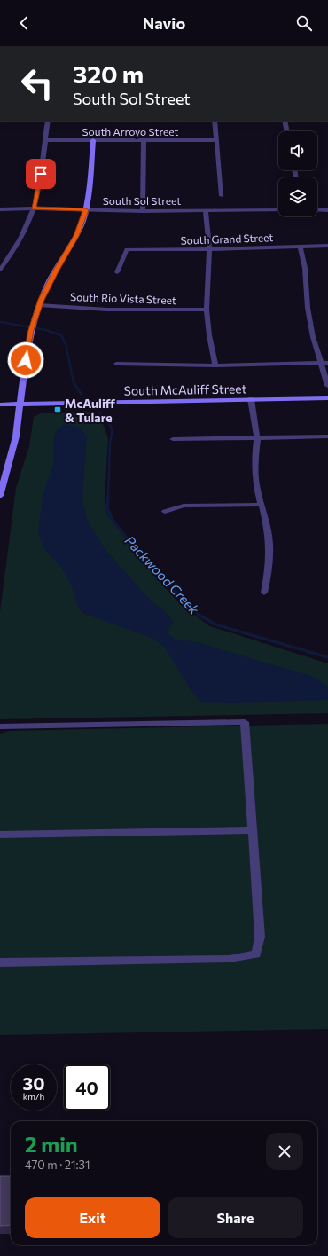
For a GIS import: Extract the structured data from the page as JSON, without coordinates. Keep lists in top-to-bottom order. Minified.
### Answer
{"streets":{"street":["South Arroyo Street","South Sol Street","South Grand Street","South Rio Vista Street","South McAuliff Street"]},"water":["Packwood Creek"],"places":{"transit":["McAuliff & Tulare"]},"page":{"header":"Navio","turn":["320 m","South Sol Street"],"speed":"30 km/h","limit":"40","heading":["2 min","470 m · 21:31"],"buttons":["Exit","Share"]}}
